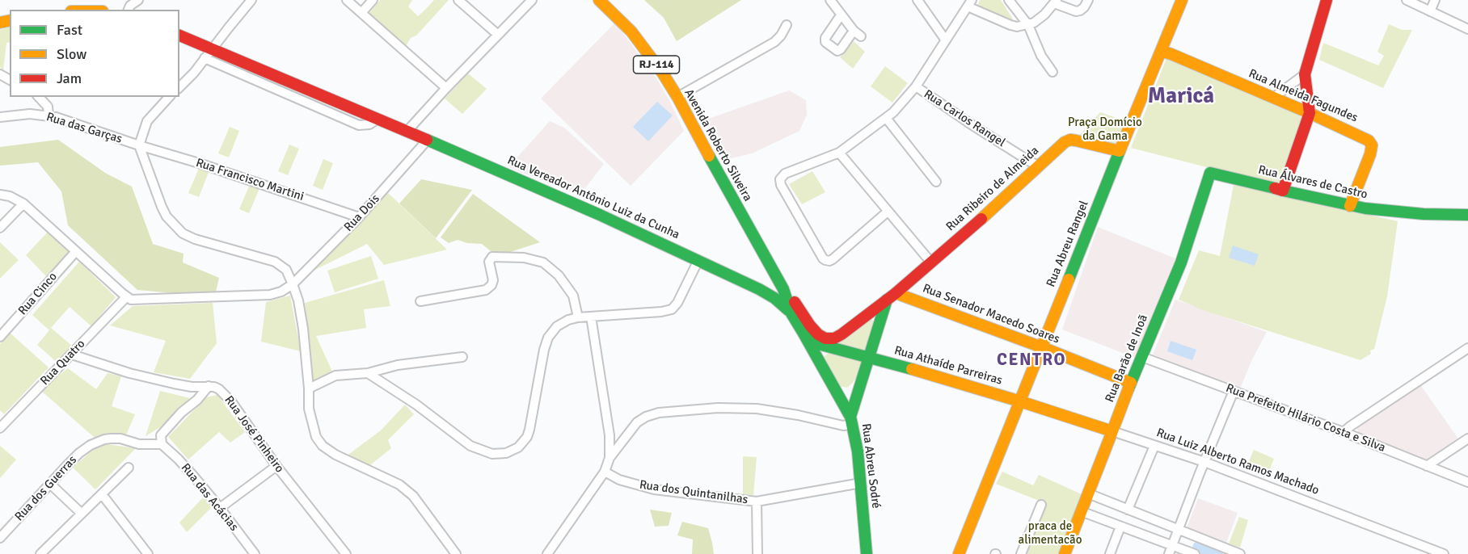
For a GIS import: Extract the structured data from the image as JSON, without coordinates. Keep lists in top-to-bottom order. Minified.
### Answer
{"streets":{"main road":["RJ-114","Rua Almeida Fagundes","Avenida Roberto Silveira","Rua Álvares de Castro","Rua Ribeiro de Almeida","Rua Vereador Antônio Luiz da Cunha","Rua Abreu Rangel","Rua Senador Macedo Soares","Rua Barão de Inoã","Rua Athaíde Parreiras","Rua Luiz Alberto Ramos Machado","Rua Abreu Sodré"],"street":["Rua Carlos Rangel","Rua das Garças","Rua Francisco Martini","Rua Dois","Rua Cinco","Rua Quatro","Rua Prefeito Hilário Costa e Silva","Rua José Pinheiro","Rua dos Guerras","Rua dos Quintanilhas","Rua das Acácias"]},"crossings":[["Rua Almeida Fagundes","Rua Álvares de Castro"],["Rua Almeida Fagundes","Rua Abreu Rangel"],["Rua Carlos Rangel","Rua Ribeiro de Almeida"],["Rua das Garças","Rua Francisco Martini"],["Avenida Roberto Silveira","Rua Ribeiro de Almeida"],["Avenida Roberto Silveira","Rua Vereador Antônio Luiz da Cunha"],["Avenida Roberto Silveira","Rua Senador Macedo Soares"],["Avenida Roberto Silveira","Rua Athaíde Parreiras"],["Avenida Roberto Silveira","Rua Abreu Sodré"],["Rua Francisco Martini","Rua Dois"],["Rua Álvares de Castro","Rua Barão de Inoã"],["Rua Ribeiro de Almeida","Rua Abreu Rangel"],["Rua Ribeiro de Almeida","Rua Senador Macedo Soares"],["Rua Ribeiro de Almeida","Rua Abreu Sodré"],["Rua Vereador Antônio Luiz da Cunha","Rua Dois"],["Rua Dois","Rua Quatro"],["Rua Abreu Rangel","Rua Senador Macedo Soares"],["Rua Abreu Rangel","Rua Athaíde Parreiras"],["Rua Abreu Rangel","Rua Luiz Alberto Ramos Machado"],["Rua Senador Macedo Soares","Rua Barão de Inoã"],["Rua Senador Macedo Soares","Rua Abreu Sodré"],["Rua Barão de Inoã","Rua Prefeito Hilário Costa e Silva"],["Rua Barão de Inoã","Rua Luiz Alberto Ramos Machado"],["Rua Athaíde Parreiras","Rua Luiz Alberto Ramos Machado"],["Rua Athaíde Parreiras","Rua Abreu Sodré"],["Rua Abreu Sodré","Rua dos Quintanilhas"],["Rua dos Guerras","Rua das Acácias"]],"districts":["Maricá","CENTRO"],"parks":["Praça Domício da Gama","praca de alimentacão"],"legend":["Fast","Slow","Jam"]}
